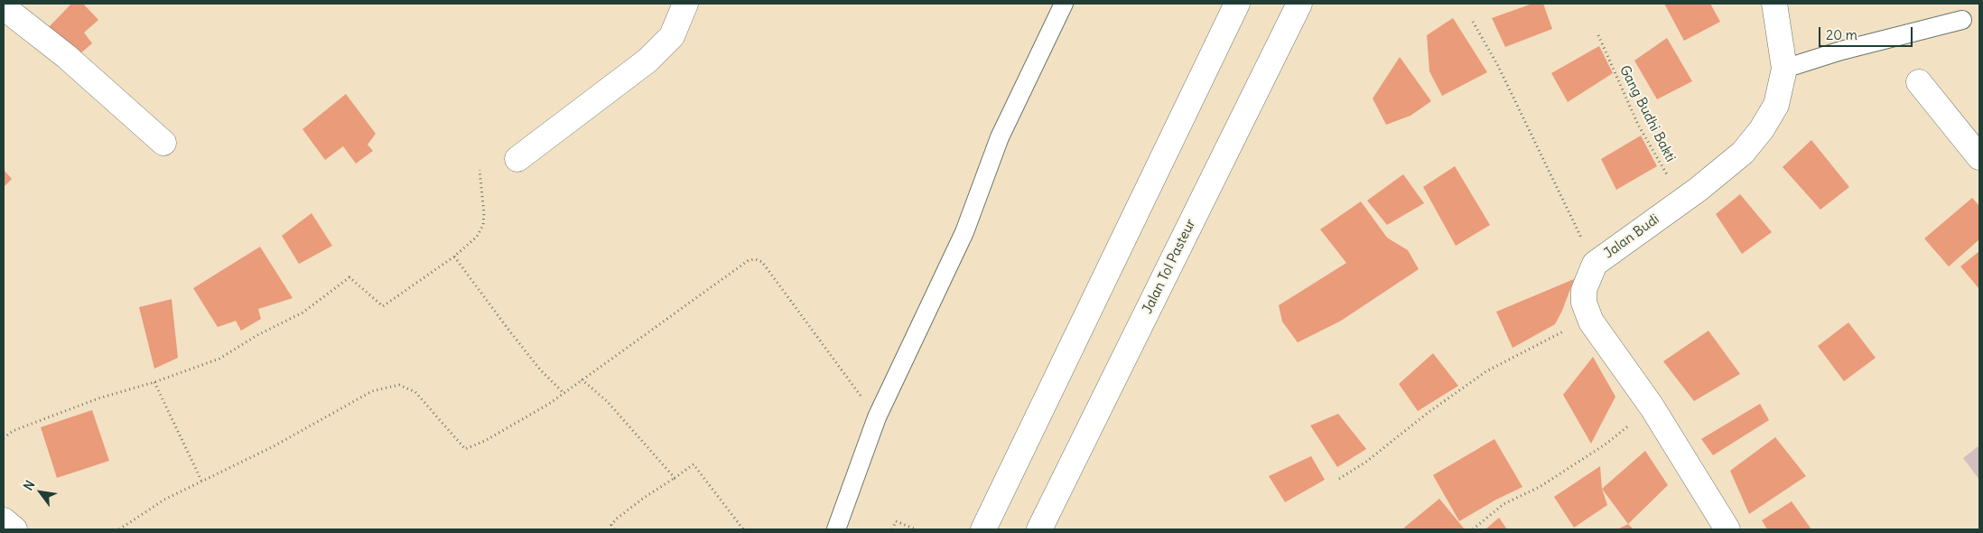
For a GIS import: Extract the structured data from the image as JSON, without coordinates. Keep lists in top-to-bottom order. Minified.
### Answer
{"streets":{"main road":["Jalan Budi","Jalan Tol Pasteur"],"path":["Gang Budhi Bakti"]},"crossings":[["Gang Budhi Bakti","Jalan Budi"]],"scale_bar":"20 m","north":"top left"}
